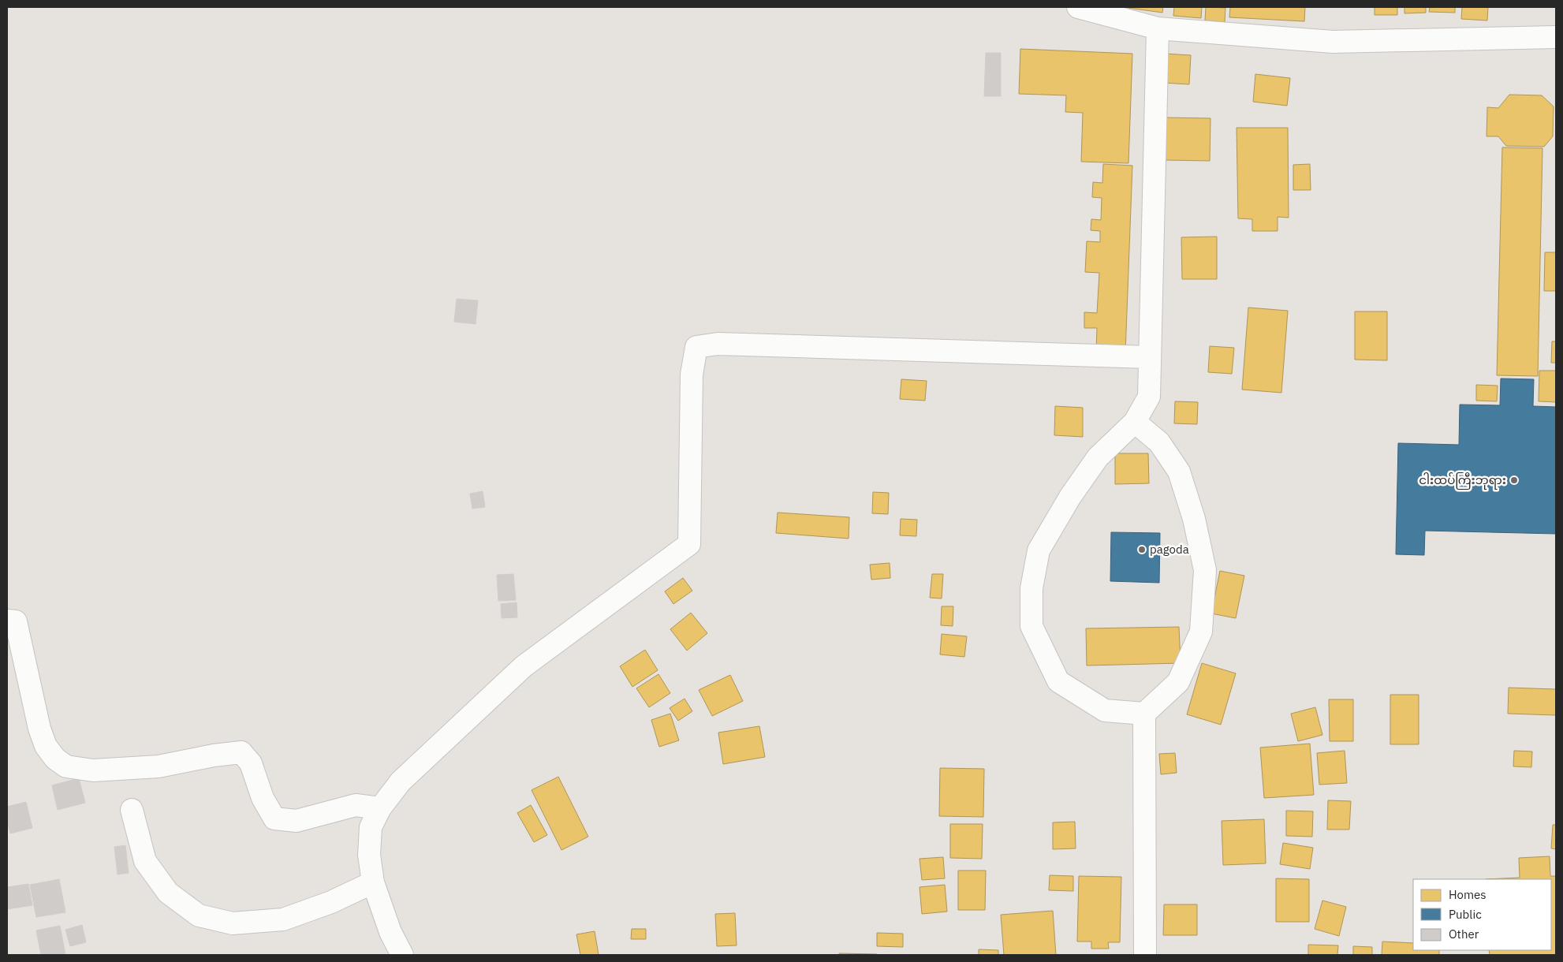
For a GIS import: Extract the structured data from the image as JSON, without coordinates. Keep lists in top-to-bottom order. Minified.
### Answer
{"places":["ငါးထပ်ကြီးဘုရား","pagoda"],"legend":["Homes","Public","Other"]}
